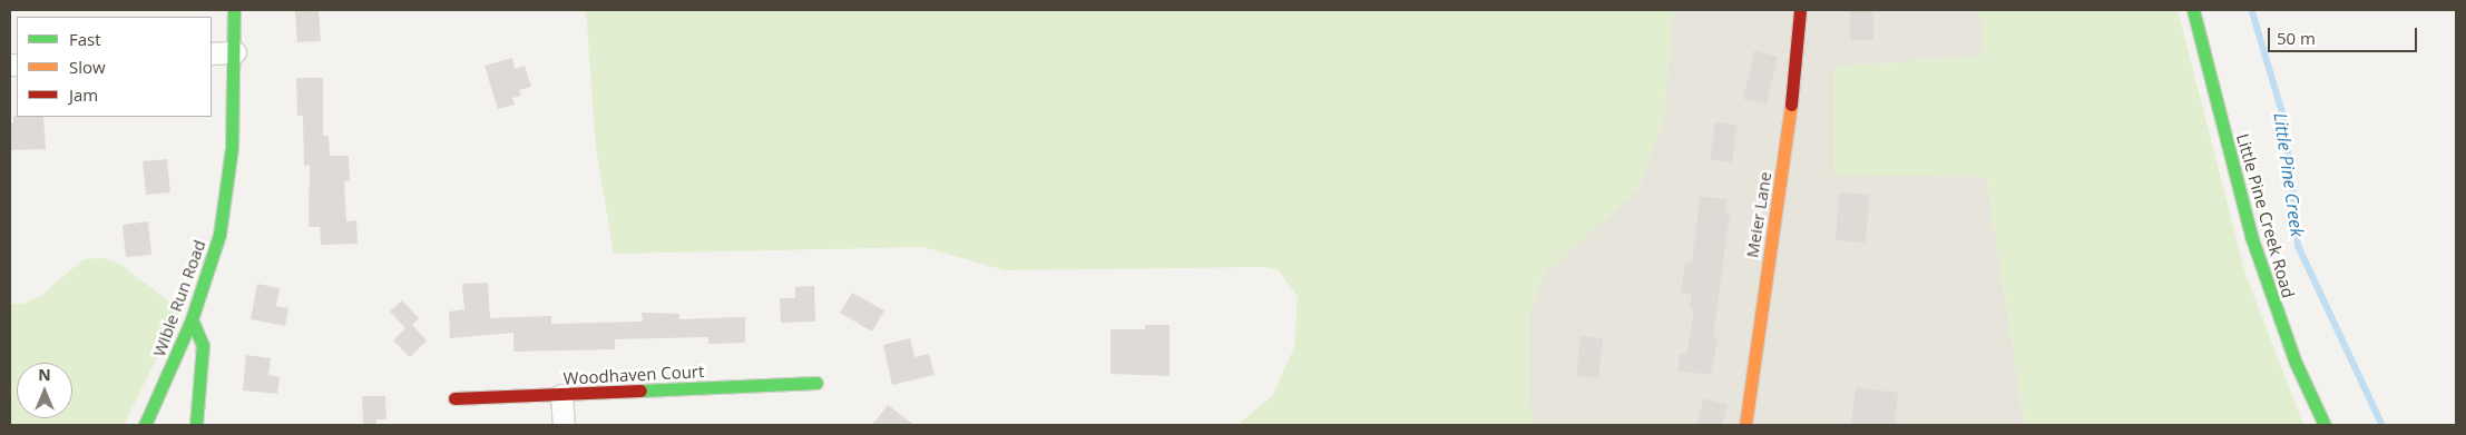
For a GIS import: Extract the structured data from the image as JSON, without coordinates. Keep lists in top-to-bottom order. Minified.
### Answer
{"streets":{"street":["Meier Lane","Little Pine Creek Road","Wible Run Road","Woodhaven Court"]},"water":["Little Pine Creek"],"legend":["Fast","Slow","Jam"],"scale_bar":"50 m","north":"top"}
